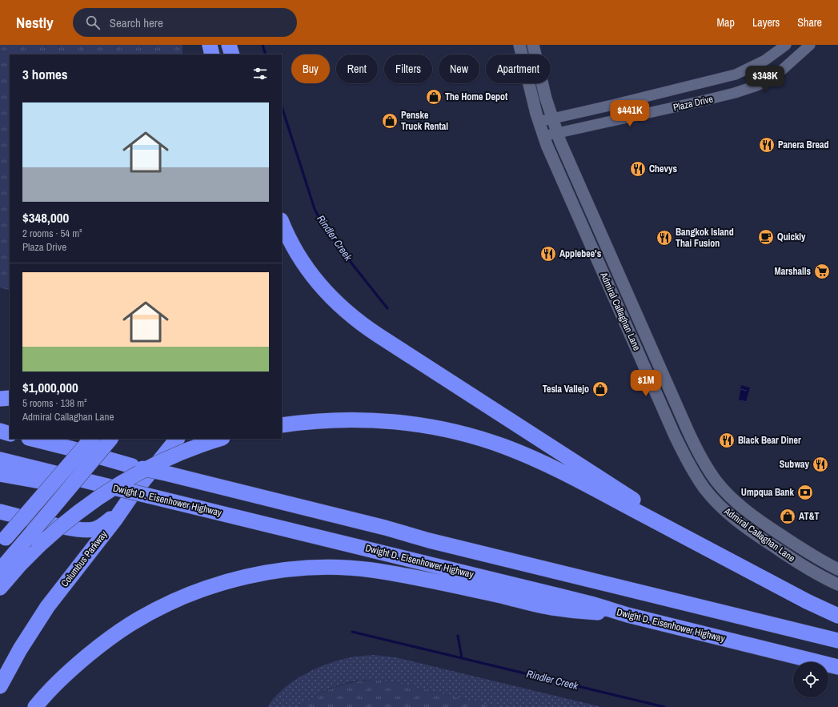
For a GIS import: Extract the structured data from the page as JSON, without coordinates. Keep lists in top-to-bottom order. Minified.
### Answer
{"streets":{"highway":["Dwight D. Eisenhower Highway","Columbus Parkway"],"main road":["Admiral Callaghan Lane"],"street":["Plaza Drive"]},"crossings":[["Plaza Drive","Admiral Callaghan Lane"]],"water":["Rindler Creek"],"places":{"shop":["The Home Depot","Penske Truck Rental","Tesla Vallejo","AT&T"],"restaurant":["Panera Bread","Chevys","Bangkok Island Thai Fusion","Applebee's","Black Bear Diner","Subway"],"cafe":["Quickly"],"supermarket":["Marshalls"],"bank":["Umpqua Bank"]},"page":{"header":"Nestly","search":"Search here","nav":["Map","Layers","Share"],"chip":["Buy","Rent","Filters","New","Apartment"],"heading":"3 homes","price":["$348K","$441K","$1M"],"list":[{"name":"$348,000","note":"2 rooms · 54 m² · Plaza Drive"},{"name":"$1,000,000","note":"5 rooms · 138 m² · Admiral Callaghan Lane"}]}}
